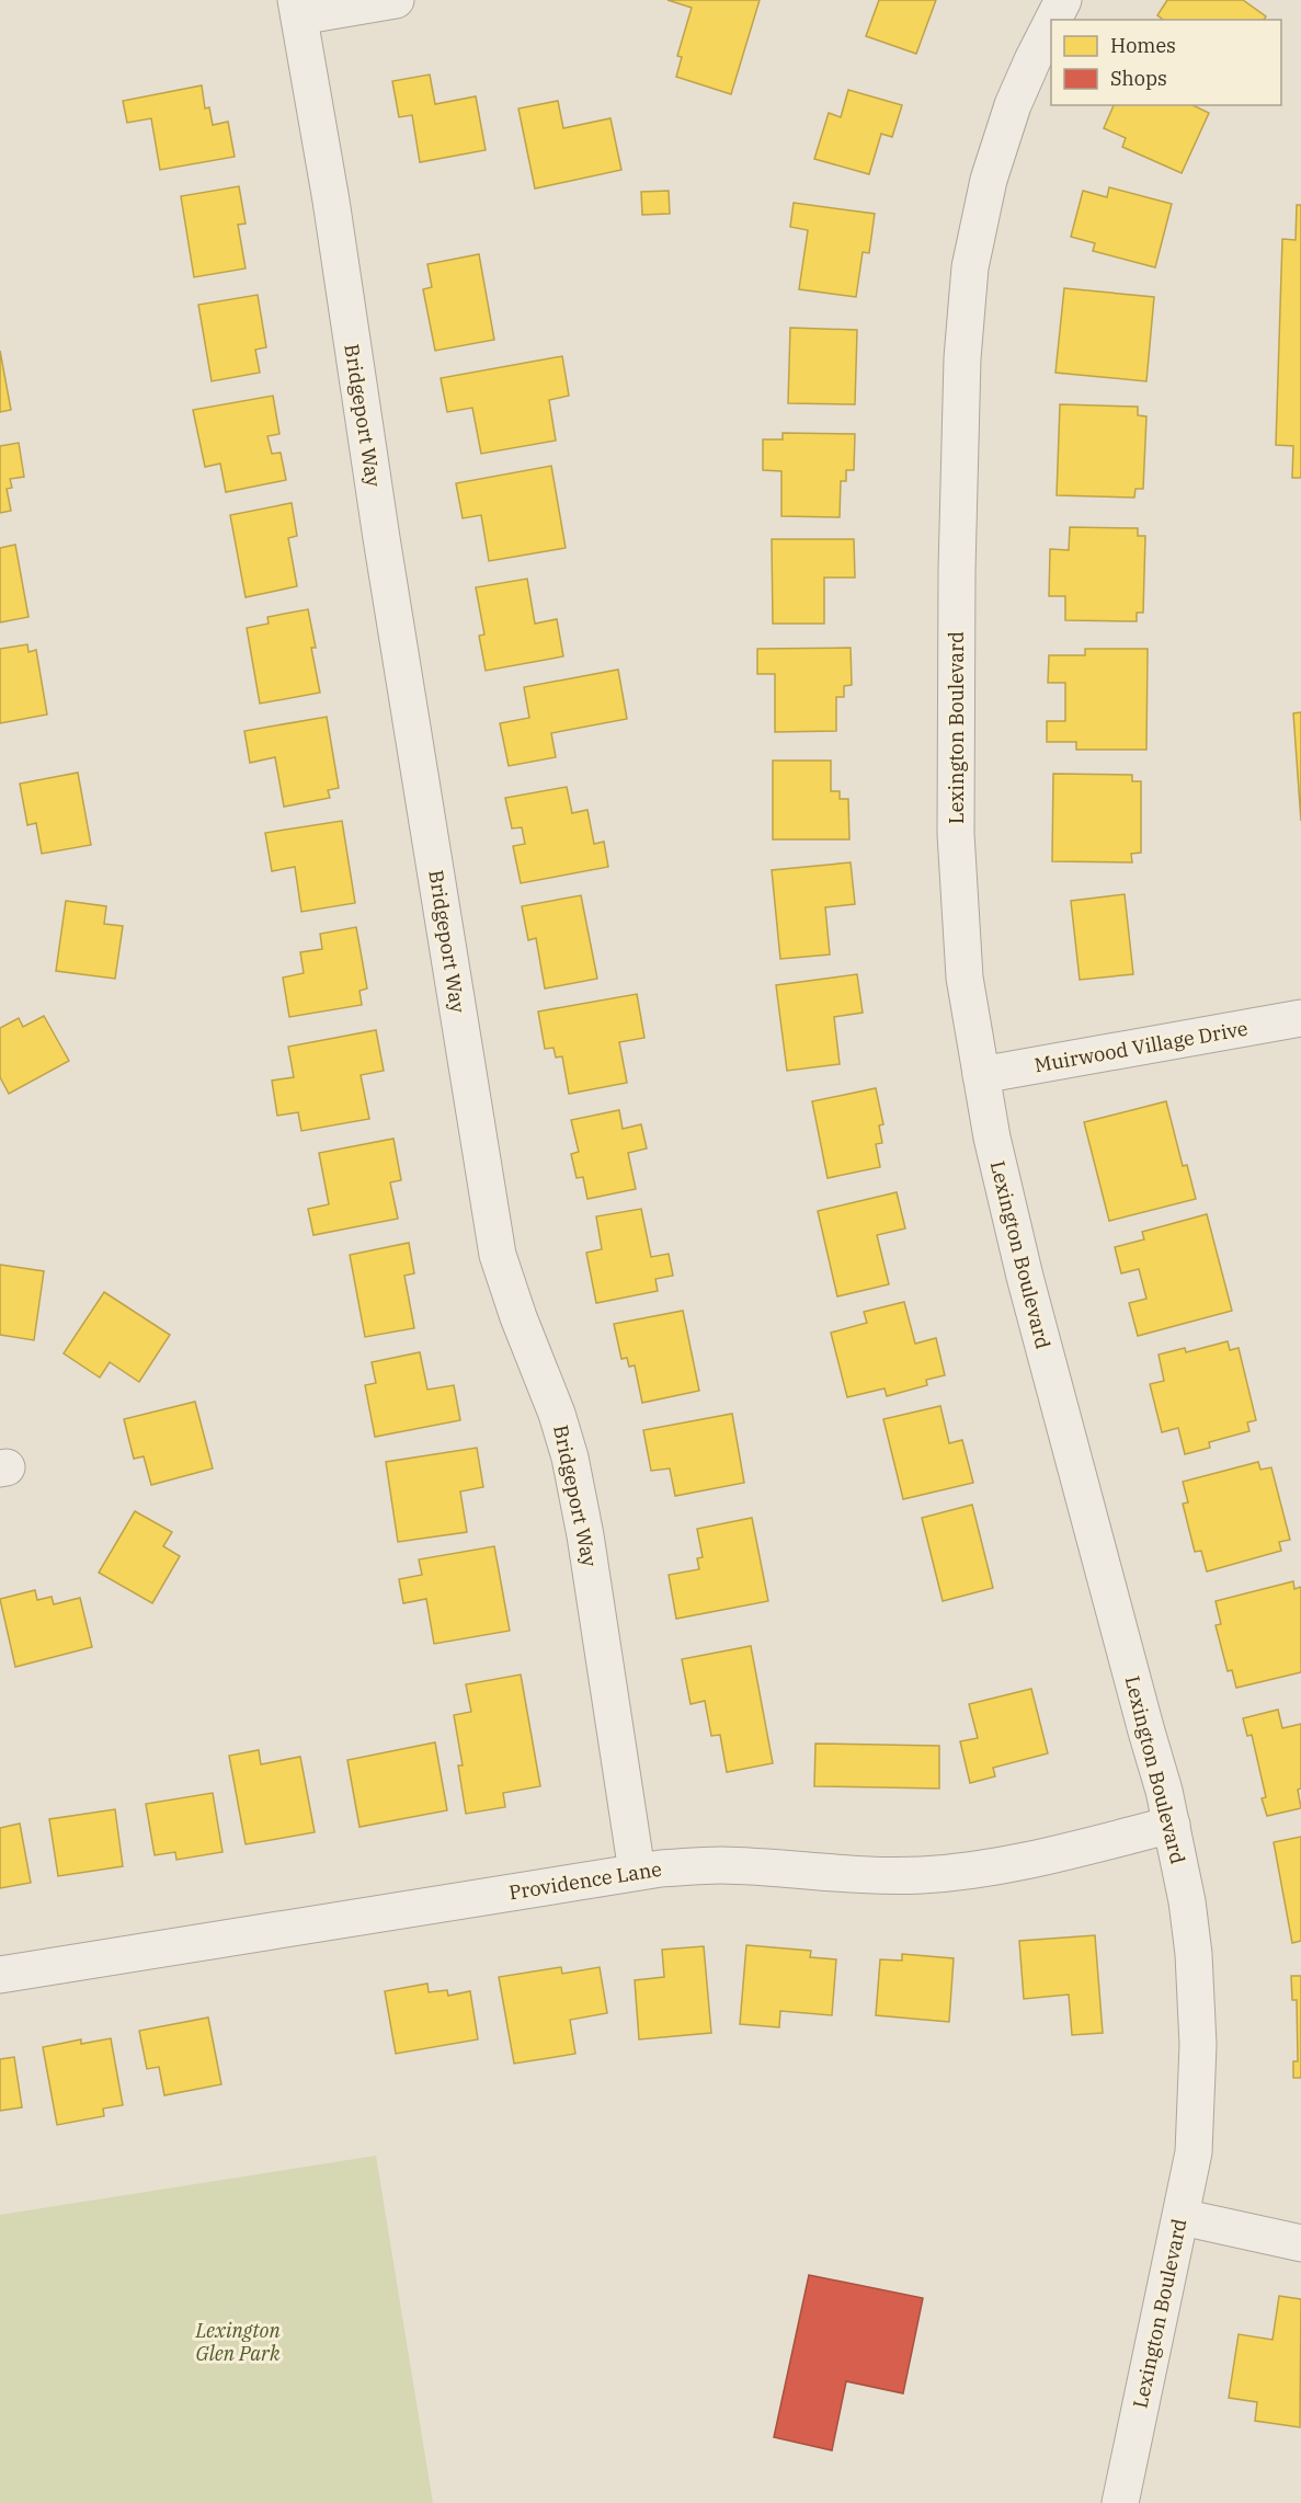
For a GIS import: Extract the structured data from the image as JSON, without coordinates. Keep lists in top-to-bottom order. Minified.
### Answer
{"streets":{"street":["Bridgeport Way","Lexington Boulevard","Muirwood Village Drive","Providence Lane"]},"crossings":[["Bridgeport Way","Providence Lane"],["Lexington Boulevard","Muirwood Village Drive"],["Lexington Boulevard","Providence Lane"]],"parks":["Lexington Glen Park"],"legend":["Homes","Shops"]}
